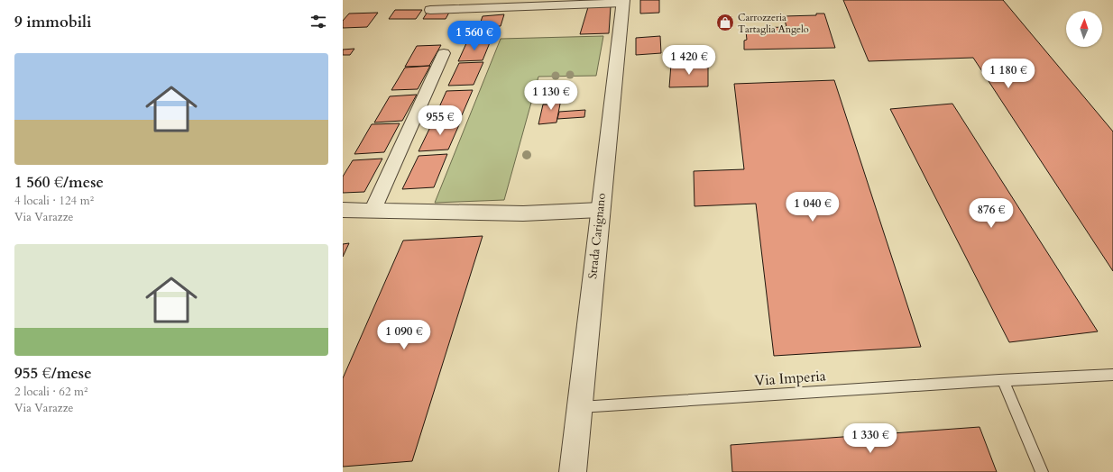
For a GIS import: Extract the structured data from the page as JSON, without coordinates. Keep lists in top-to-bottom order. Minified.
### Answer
{"streets":{"street":["Strada Carignano"],"lane":["Via Imperia"]},"crossings":[["Strada Carignano","Via Imperia"]],"places":{"shop":["Carrozzeria Tartaglia Angelo"]},"north":"top","page":{"heading":"9 immobili","price":["1 560 €","1 420 €","1 180 €","1 130 €","955 €","1 040 €","876 €","1 090 €","1 330 €"],"list":[{"name":"1 560 €/mese","note":"4 locali · 124 m² · Via Varazze"},{"name":"955 €/mese","note":"2 locali · 62 m² · Via Varazze"}]}}
